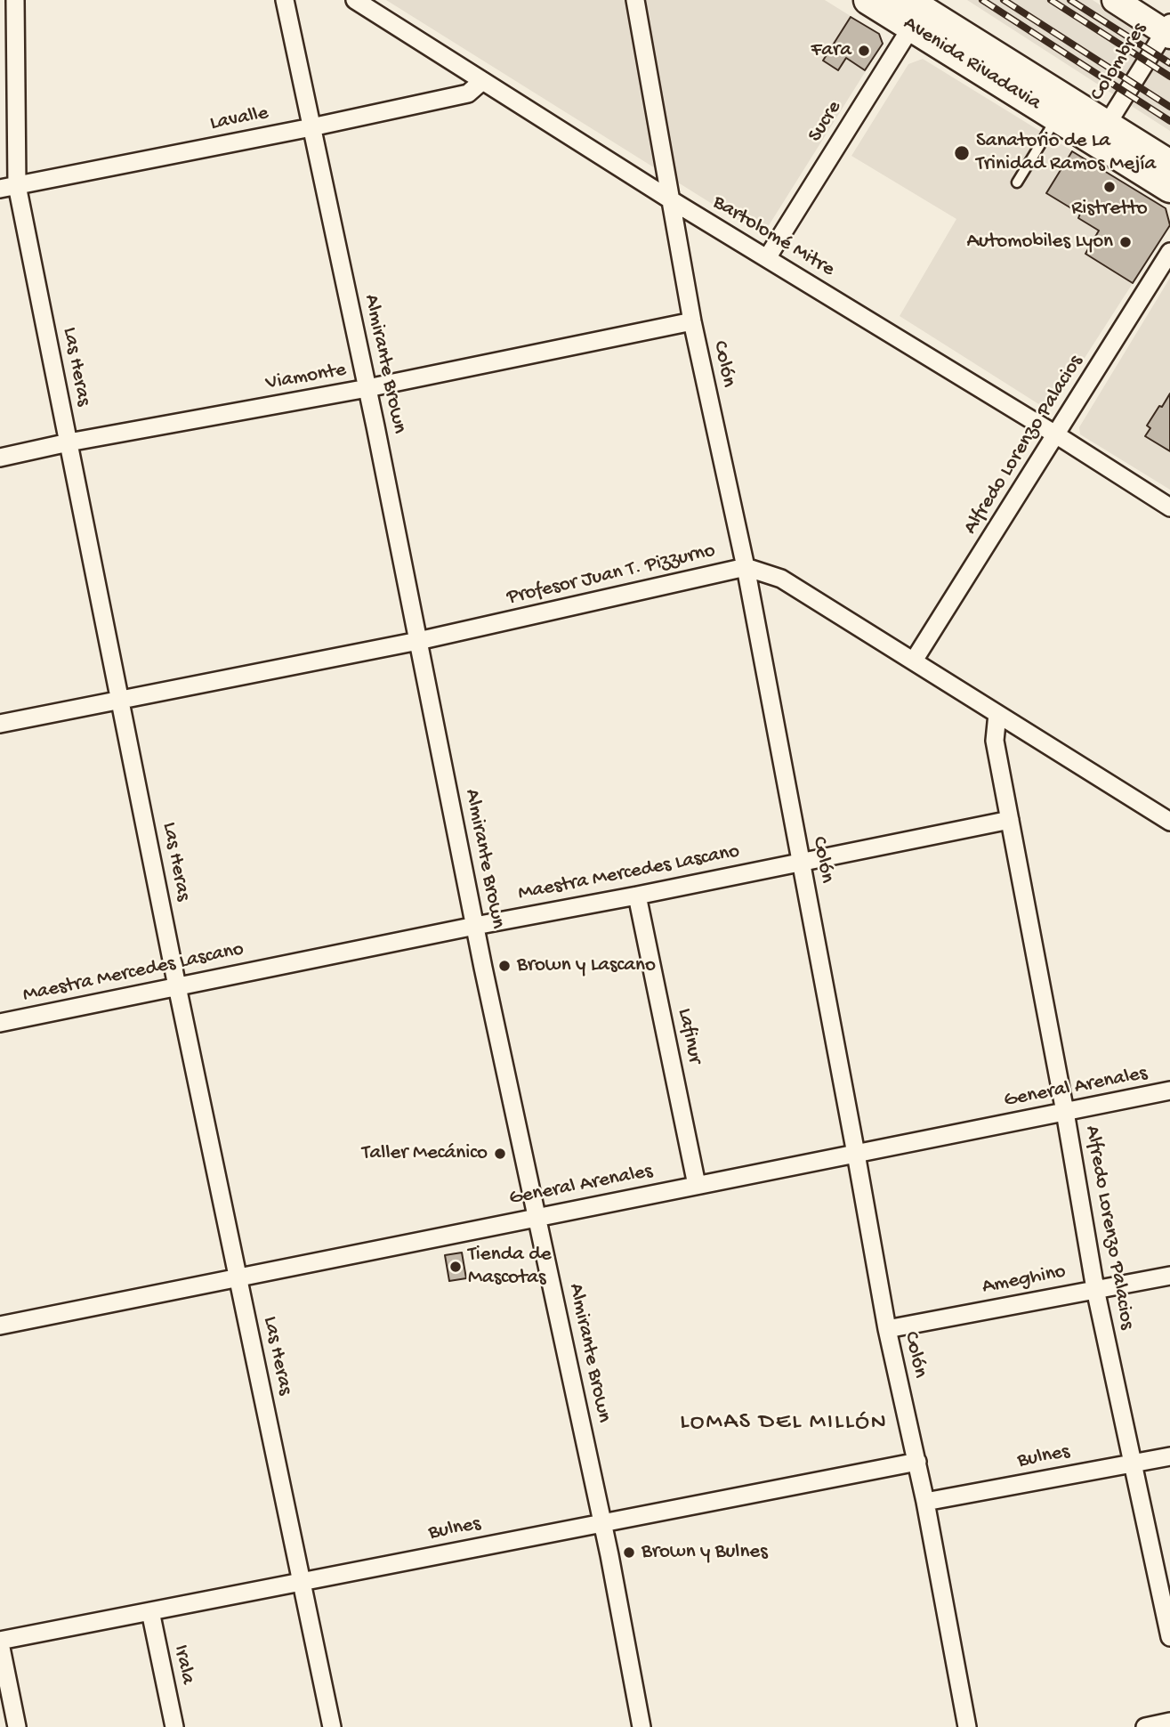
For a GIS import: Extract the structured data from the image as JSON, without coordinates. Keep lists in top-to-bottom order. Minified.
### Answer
{"streets":{"main road":["Avenida Rivadavia"],"street":["Colombres","Lavalle","Sucre","Bartolomé Mitre","Almirante Brown","Colón","Las Heras","Viamonte","Alfredo Lorenzo Palacios","Profesor Juan T. Pizzurno","Maestra Mercedes Lascano","Lafinur","General Arenales","Ameghino","Bulnes","Irala"]},"crossings":[["Colombres","Avenida Rivadavia"],["Avenida Rivadavia","Sucre"],["Lavalle","Bartolomé Mitre"],["Lavalle","Almirante Brown"],["Lavalle","Las Heras"],["Sucre","Bartolomé Mitre"],["Bartolomé Mitre","Colón"],["Bartolomé Mitre","Alfredo Lorenzo Palacios"],["Almirante Brown","Viamonte"],["Almirante Brown","Profesor Juan T. Pizzurno"],["Almirante Brown","Maestra Mercedes Lascano"],["Almirante Brown","General Arenales"],["Almirante Brown","Bulnes"],["Colón","Viamonte"],["Colón","Profesor Juan T. Pizzurno"],["Colón","Maestra Mercedes Lascano"],["Colón","General Arenales"],["Colón","Ameghino"],["Colón","Bulnes"],["Las Heras","Viamonte"],["Las Heras","Profesor Juan T. Pizzurno"],["Las Heras","Maestra Mercedes Lascano"],["Las Heras","General Arenales"],["Las Heras","Bulnes"],["Alfredo Lorenzo Palacios","Profesor Juan T. Pizzurno"],["Alfredo Lorenzo Palacios","Maestra Mercedes Lascano"],["Alfredo Lorenzo Palacios","General Arenales"],["Alfredo Lorenzo Palacios","Ameghino"],["Alfredo Lorenzo Palacios","Bulnes"],["Maestra Mercedes Lascano","Lafinur"],["Lafinur","General Arenales"],["Bulnes","Irala"]],"districts":["LOMAS DEL MILLÓN"],"places":["Fara","Sanatorio de La Trinidad Ramos Mejía","Ristretto","Automobiles Lyon","Brown y Lascano","Taller Mecánico","Tienda de Mascotas","Brown y Bulnes"]}
